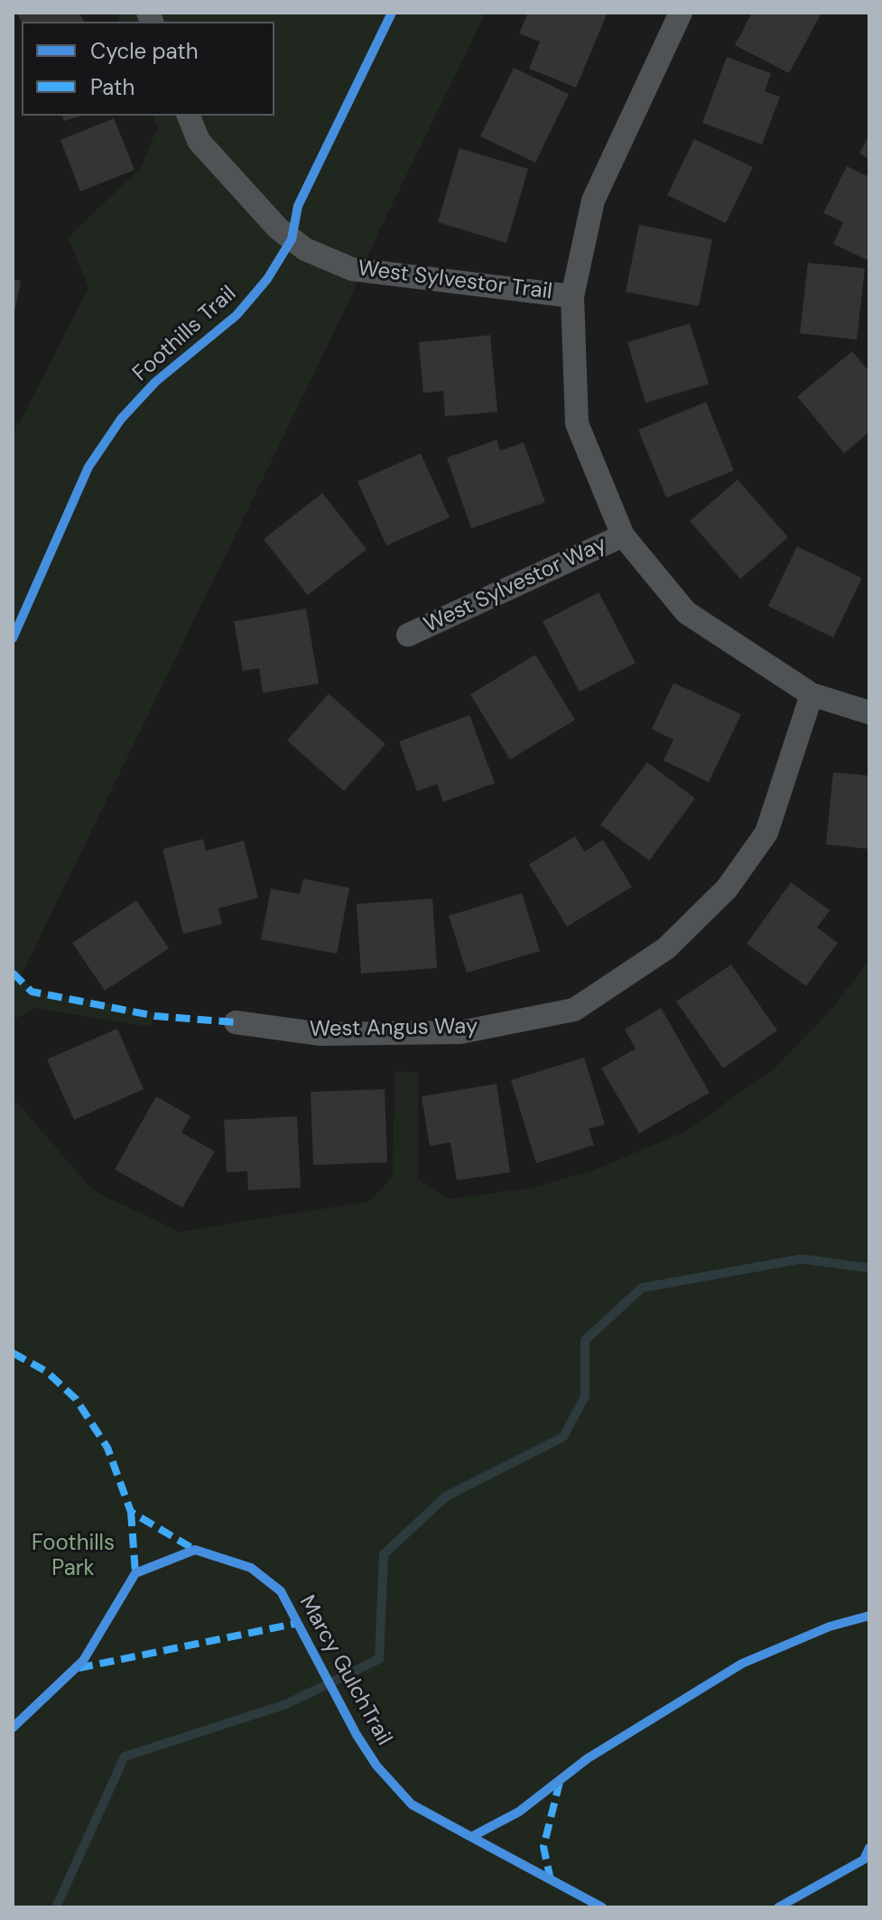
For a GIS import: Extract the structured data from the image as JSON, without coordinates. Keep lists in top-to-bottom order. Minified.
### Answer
{"streets":{"street":["West Sylvestor Trail","West Sylvestor Way","West Angus Way"],"cycle path":["Foothills Trail","Marcy GulchTrail"]},"parks":["Foothills Park"],"legend":["Cycle path","Path"]}
